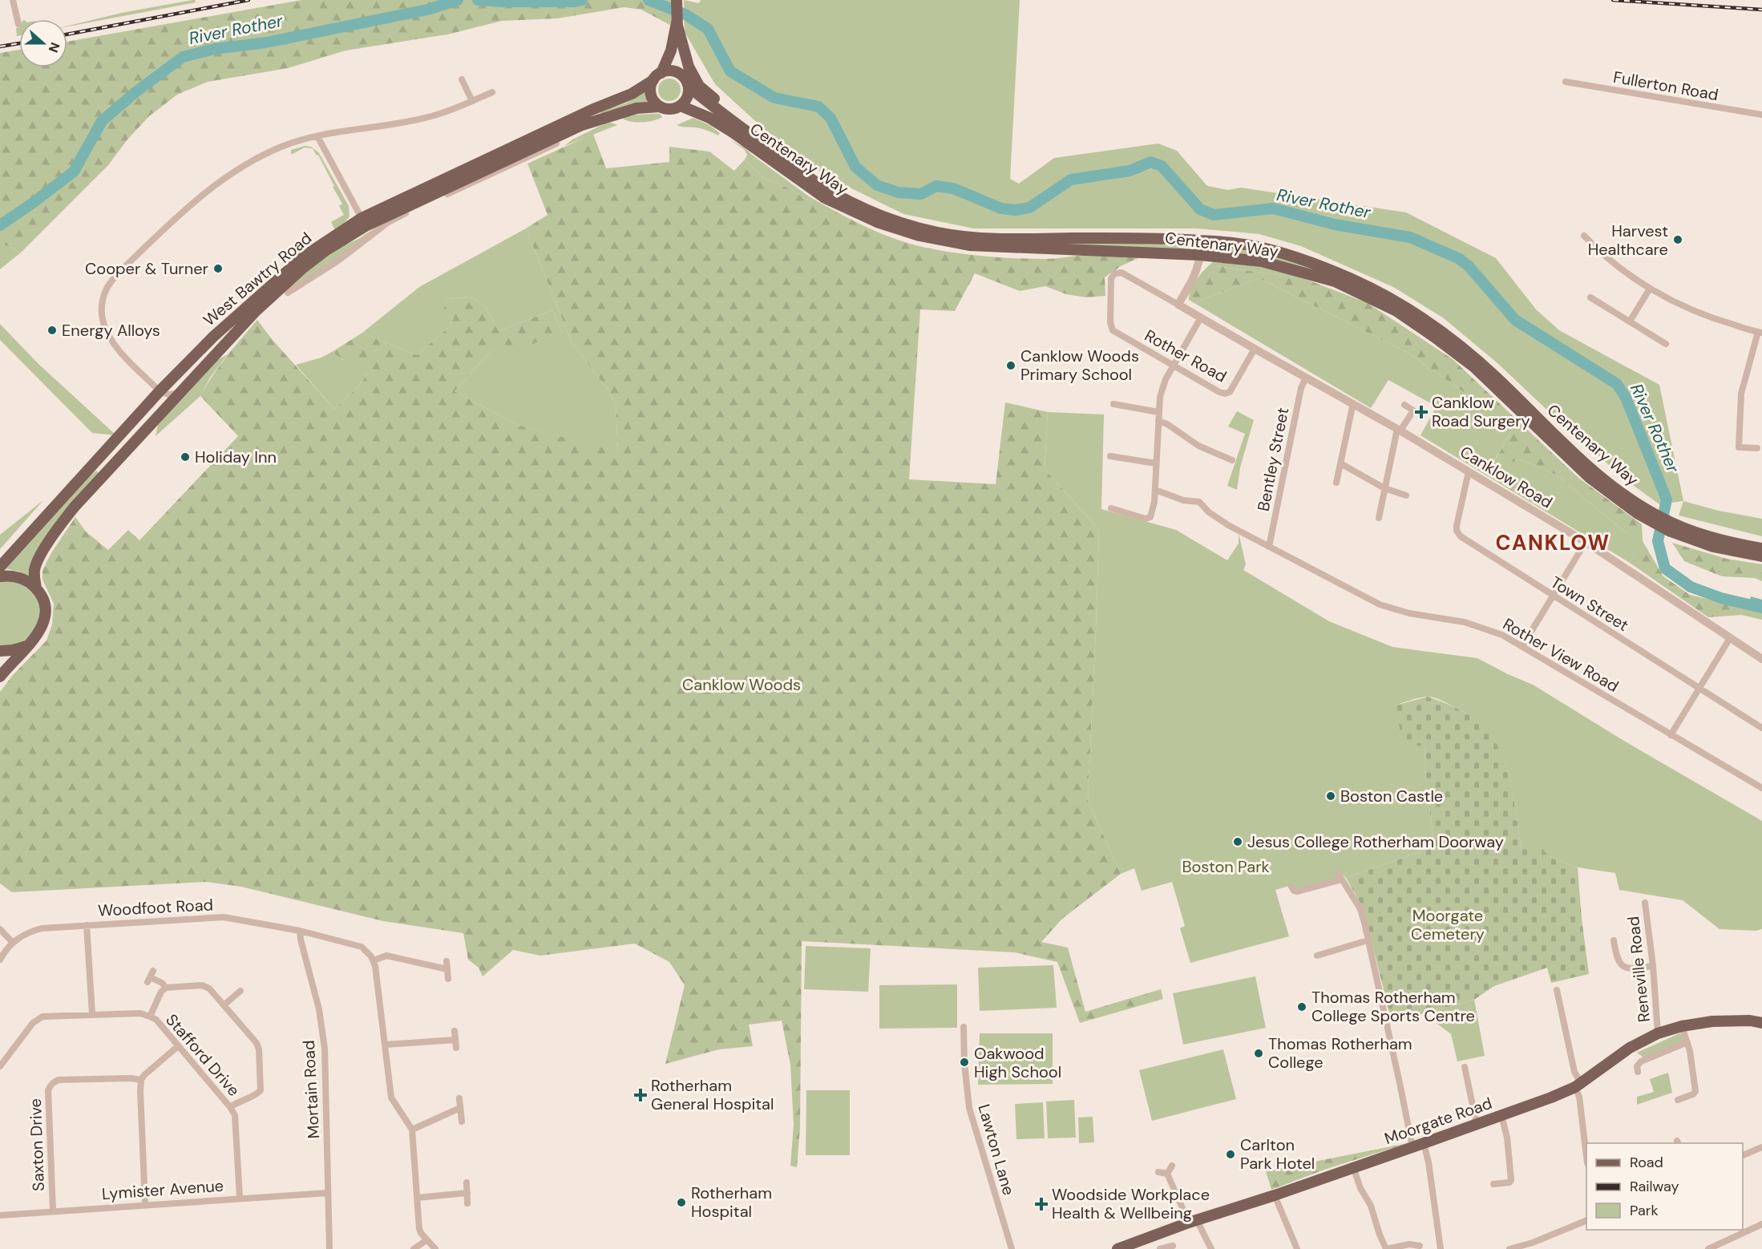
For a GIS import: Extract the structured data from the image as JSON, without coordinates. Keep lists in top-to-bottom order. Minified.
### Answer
{"streets":{"main road":["Centenary Way","West Bawtry Road","Moorgate Road"],"street":["Fullerton Road","Rother Road","Bentley Street","Canklow Road","Town Street","Rother View Road","Woodfoot Road","Reneville Road","Stafford Drive","Mortain Road","Saxton Drive","Lawton Lane","Lymister Avenue"]},"crossings":[["Centenary Way","West Bawtry Road"],["Rother Road","Canklow Road"],["Bentley Street","Canklow Road"],["Bentley Street","Rother View Road"],["Canklow Road","Town Street"],["Woodfoot Road","Mortain Road"],["Reneville Road","Moorgate Road"],["Stafford Drive","Lymister Avenue"],["Mortain Road","Lymister Avenue"],["Saxton Drive","Lymister Avenue"]],"districts":["CANKLOW"],"water":["River Rother"],"parks":["Canklow Woods","Boston Park","Moorgate Cemetery"],"places":{"other":["Harvest Healthcare","Cooper & Turner","Energy Alloys","Canklow Woods Primary School","Holiday Inn","Boston Castle","Jesus College Rotherham Doorway","Thomas Rotherham College Sports Centre","Thomas Rotherham College","Oakwood High School","Carlton Park Hotel","Rotherham Hospital"],"health":["Canklow Road Surgery","Rotherham General Hospital","Woodside Workplace Health & Wellbeing"]},"legend":["Road","Railway","Park"],"north":"right"}
